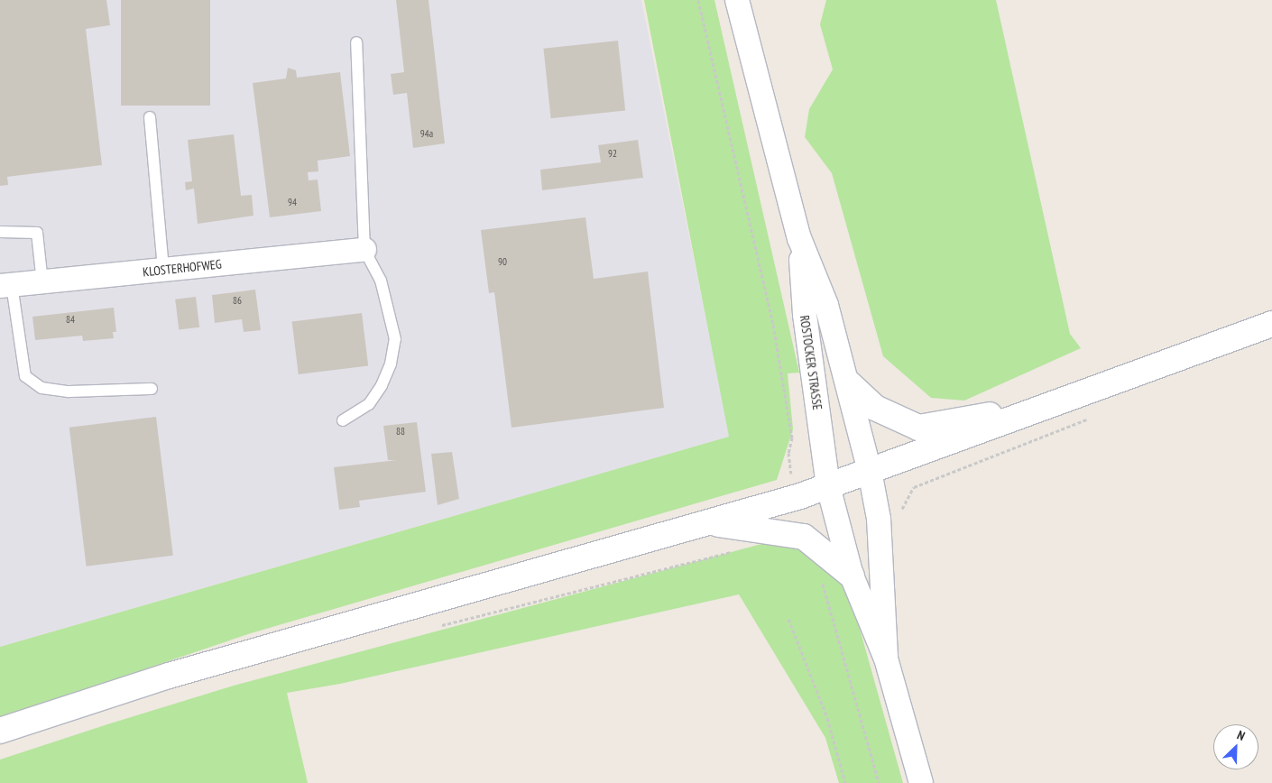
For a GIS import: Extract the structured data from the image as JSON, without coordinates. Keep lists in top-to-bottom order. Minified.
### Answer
{"streets":{"street":["KLOSTERHOFWEG","ROSTOCKER STRASSE"]},"house_numbers":["94a","92","94","90","86","84","88"],"north":"top right"}
